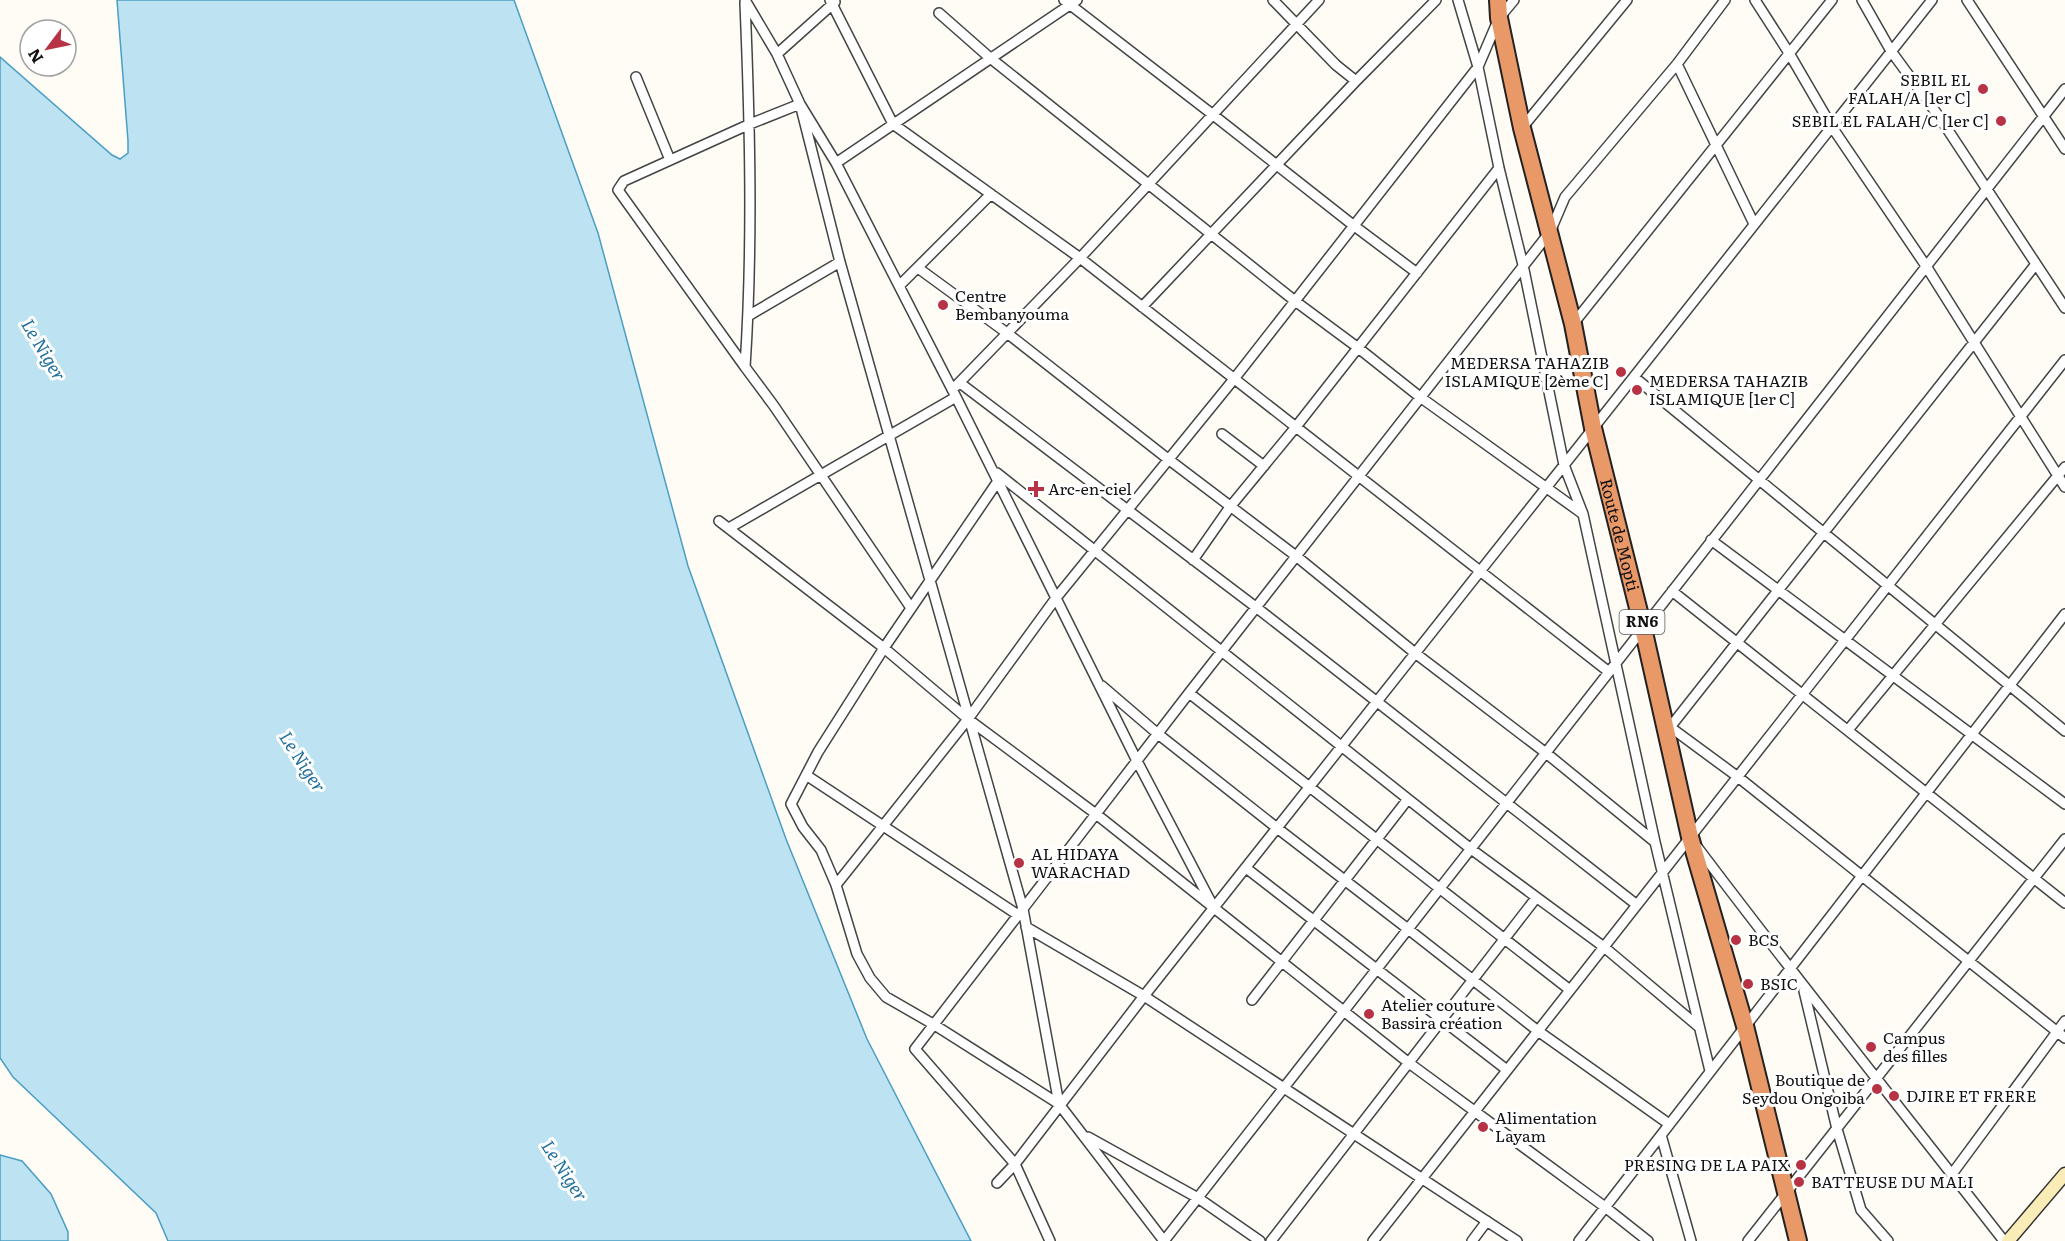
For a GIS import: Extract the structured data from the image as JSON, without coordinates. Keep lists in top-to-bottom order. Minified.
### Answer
{"streets":{"highway":["Route de Mopti","RN6"]},"water":["Le Niger"],"places":{"other":["SEBIL EL FALAH/A [1er C]","SEBIL EL FALAH/C [1er C]","Centre Bembanyouma","MEDERSA TAHAZIB ISLAMIQUE [2ème C]","MEDERSA TAHAZIB ISLAMIQUE [1er C]","AL HIDAYA WARACHAD","BCS","BSIC","Atelier couture Bassira création","Campus des filles","Boutique de Seydou Ongoiba","DJIRE ET FRERE","Alimentation Layam","PRESING DE LA PAIX","BATTEUSE DU MALI"],"health":["Arc-en-ciel"]},"north":"bottom left"}
